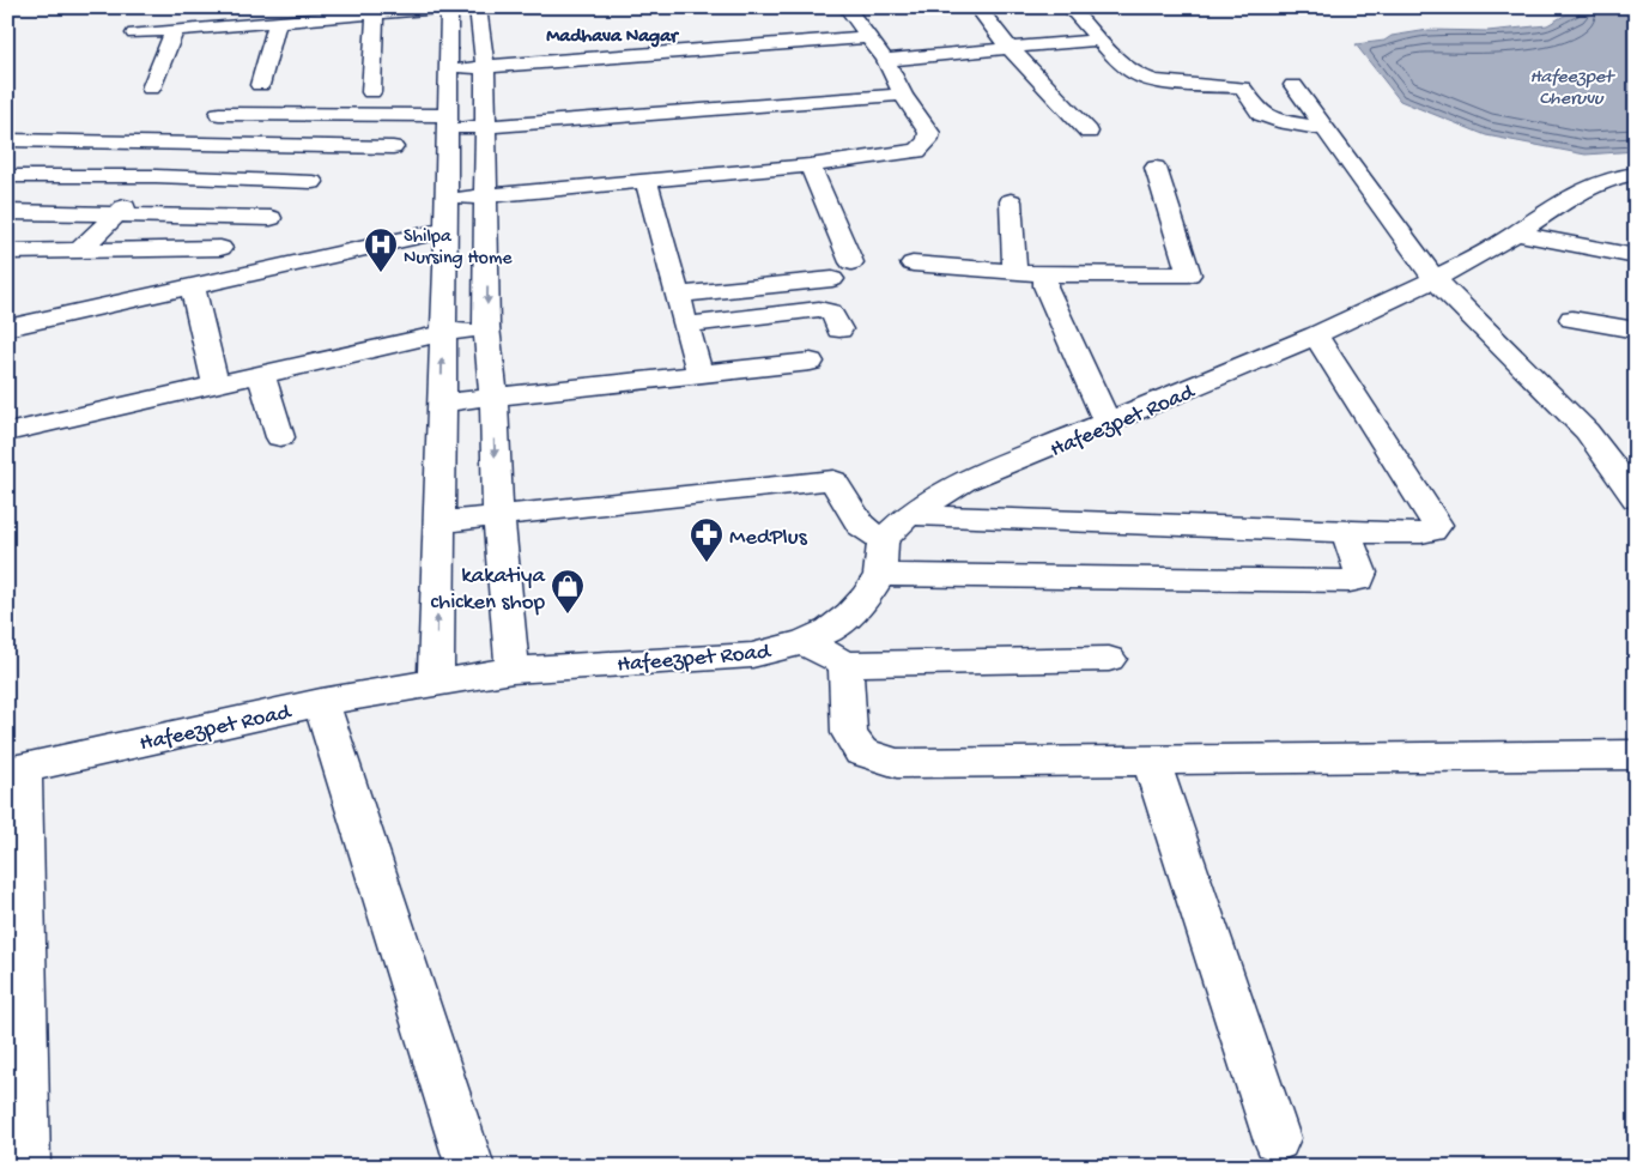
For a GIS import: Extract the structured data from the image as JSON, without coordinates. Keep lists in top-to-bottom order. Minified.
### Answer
{"streets":{"street":["Hafeezpet Road"]},"districts":["Madhava Nagar"],"water":["Hafeezpet Cheruvu"],"places":{"hospital":["Shilpa Nursing Home"],"pharmacy":["MedPlus"],"shop":["kakatiya chicken shop"]}}
